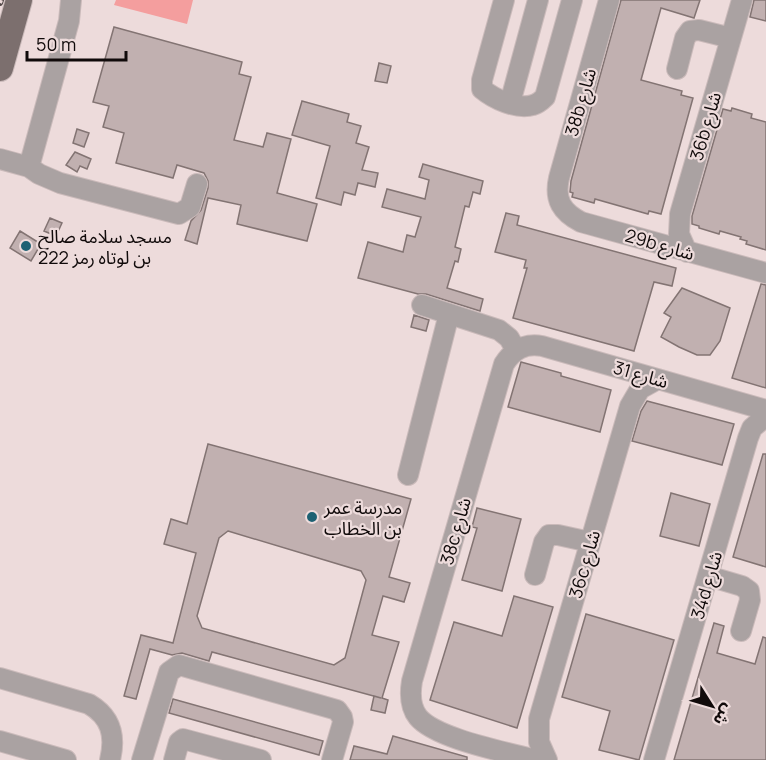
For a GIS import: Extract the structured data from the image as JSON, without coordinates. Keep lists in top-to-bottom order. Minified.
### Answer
{"streets":{"street":["38b شارع","36b شارع","29b شارع","شارع 31","38c شارع","36c شارع","34d شارع"]},"crossings":[["38b شارع","29b شارع"],["36b شارع","29b شارع"],["شارع 31","38c شارع"],["شارع 31","36c شارع"]],"places":["مسجد سلامة صالح بن لوتاه رمز 222","مدرسة عمر بن الخطاب"],"scale_bar":"50 m","north":"bottom right"}
